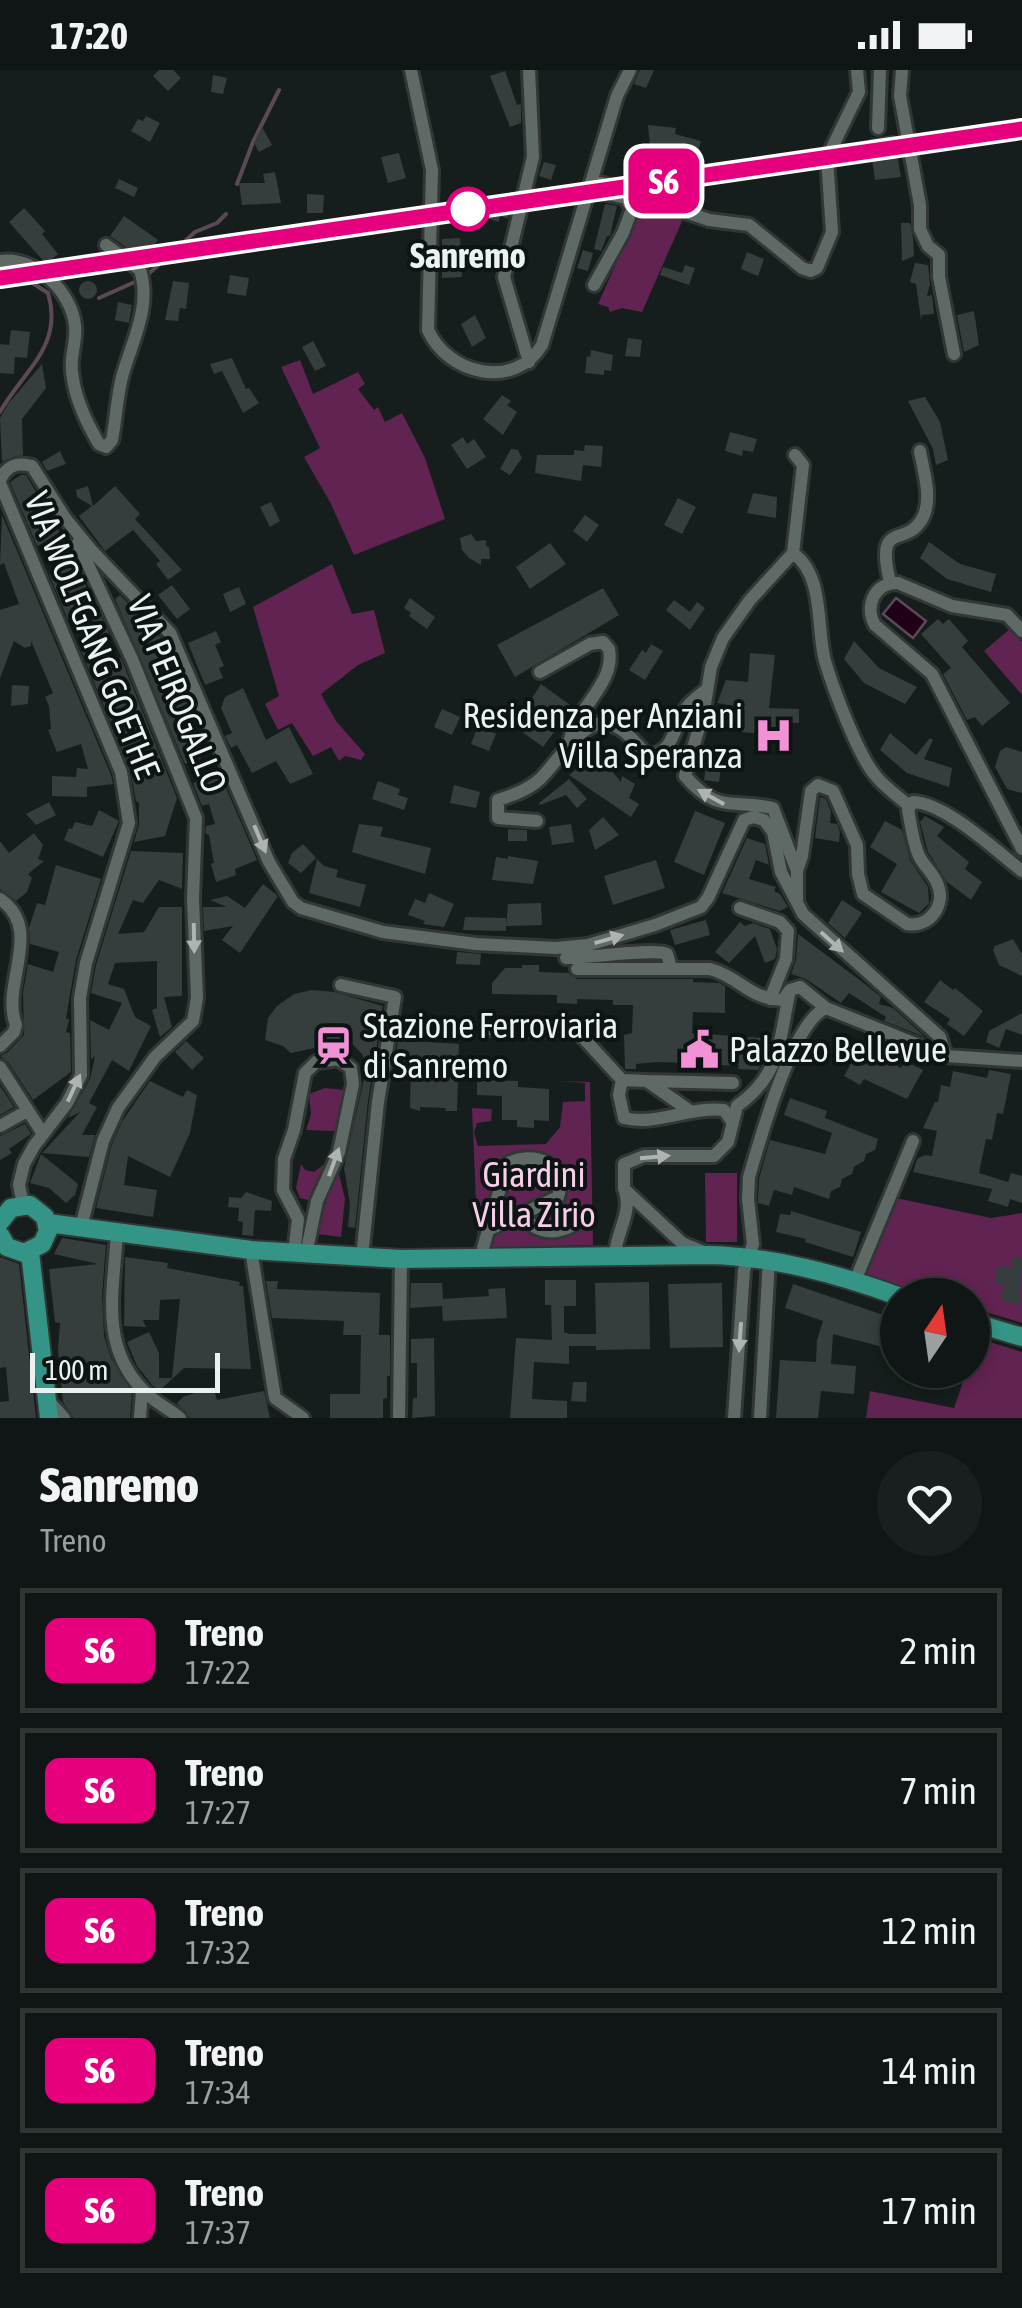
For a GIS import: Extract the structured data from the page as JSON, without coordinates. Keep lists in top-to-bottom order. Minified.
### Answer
{"streets":{"street":["VIA WOLFGANG GOETHE","VIA PEIROGALLO"]},"crossings":[["VIA WOLFGANG GOETHE","VIA PEIROGALLO"]],"one_way":["VIA PEIROGALLO"],"parks":["Giardini Villa Zirio"],"places":{"other":["Sanremo"],"hospital":["Residenza per Anziani Villa Speranza"],"station":["Stazione Ferroviaria di Sanremo"],"public building":["Palazzo Bellevue"]},"scale_bar":"100 m","north":"top","page":{"status":"17:20","on_map":"S6","scale":"100 m","heading":["Sanremo","Treno"],"list":[{"mark":"S6","name":"Treno","note":"17:22","value":"2 min"},{"mark":"S6","name":"Treno","note":"17:27","value":"7 min"},{"mark":"S6","name":"Treno","note":"17:32","value":"12 min"},{"mark":"S6","name":"Treno","note":"17:34","value":"14 min"},{"mark":"S6","name":"Treno","note":"17:37","value":"17 min"}]}}
